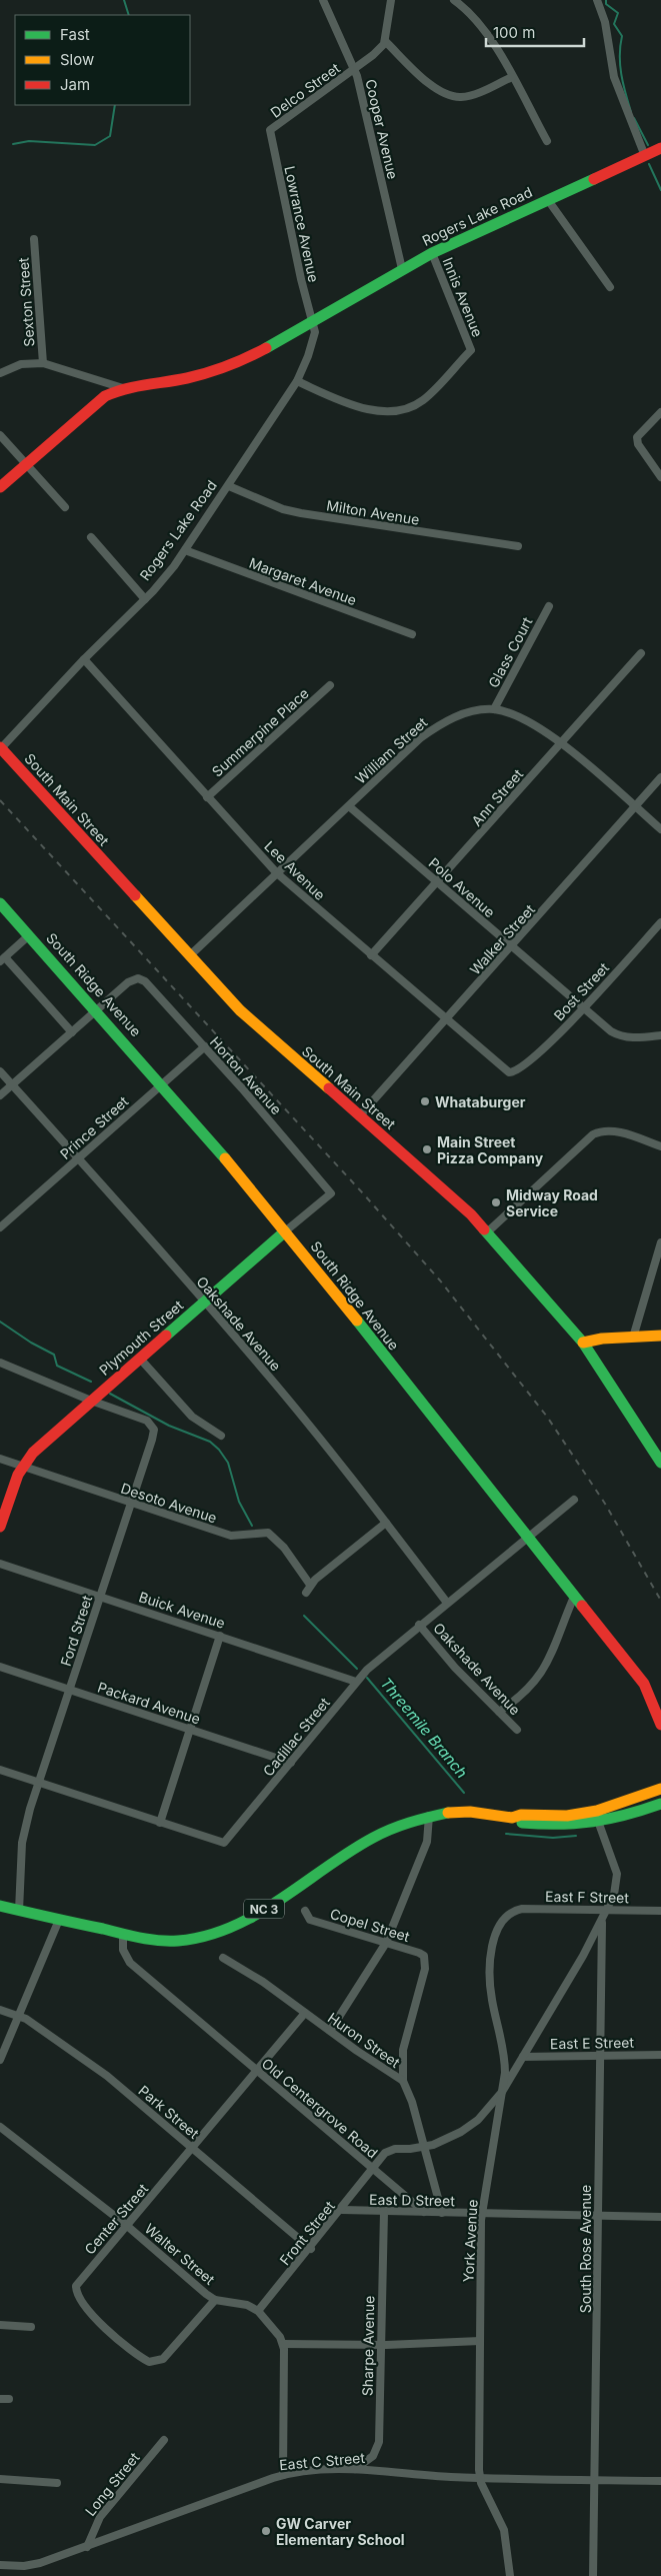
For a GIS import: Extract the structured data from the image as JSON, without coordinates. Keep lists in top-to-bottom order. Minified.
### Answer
{"streets":{"main road":["Rogers Lake Road","South Main Street","South Ridge Avenue","Plymouth Street","NC 3"],"street":["Delco Street","Cooper Avenue","Lowrance Avenue","Innis Avenue","Sexton Street","Milton Avenue","Margaret Avenue","Glass Court","Summerpine Place","William Street","Ann Street","Lee Avenue","Polo Avenue","Walker Street","Bost Street","Horton Avenue","Prince Street","Oakshade Avenue","Desoto Avenue","Buick Avenue","Ford Street","Packard Avenue","Cadillac Street","East F Street","Copel Street","Huron Street","East E Street","Old Centergrove Road","Park Street","East D Street","Center Street","Front Street","York Avenue","South Rose Avenue","Walter Street","Sharpe Avenue","East C Street","Long Street"]},"crossings":[["Delco Street","Cooper Avenue"],["Delco Street","Lowrance Avenue"],["Cooper Avenue","Rogers Lake Road"],["Rogers Lake Road","Lowrance Avenue"],["Rogers Lake Road","Innis Avenue"],["Rogers Lake Road","Milton Avenue"],["Rogers Lake Road","Margaret Avenue"],["Rogers Lake Road","South Main Street"],["Rogers Lake Road","Lee Avenue"],["Glass Court","William Street"],["Summerpine Place","Lee Avenue"],["William Street","Ann Street"],["William Street","South Main Street"],["William Street","Lee Avenue"],["William Street","Polo Avenue"],["William Street","Walker Street"],["Ann Street","Lee Avenue"],["Ann Street","Polo Avenue"],["South Main Street","Walker Street"],["Lee Avenue","Walker Street"],["Lee Avenue","Bost Street"],["Polo Avenue","Walker Street"],["Polo Avenue","Bost Street"],["South Ridge Avenue","Horton Avenue"],["South Ridge Avenue","Prince Street"],["South Ridge Avenue","Plymouth Street"],["South Ridge Avenue","Cadillac Street"],["Horton Avenue","Prince Street"],["Horton Avenue","Plymouth Street"],["Prince Street","Oakshade Avenue"],["Oakshade Avenue","Plymouth Street"],["Oakshade Avenue","Cadillac Street"],["Plymouth Street","Desoto Avenue"],["Plymouth Street","Ford Street"],["Desoto Avenue","Ford Street"],["Buick Avenue","Ford Street"],["Buick Avenue","Cadillac Street"],["Ford Street","Packard Avenue"],["Ford Street","Cadillac Street"],["Ford Street","NC 3"],["Packard Avenue","Cadillac Street"],["East F Street","Old Centergrove Road"],["East F Street","York Avenue"],["NC 3","Old Centergrove Road"],["Copel Street","Huron Street"],["Huron Street","Old Centergrove Road"],["Huron Street","East D Street"],["Huron Street","Center Street"],["East E Street","Old Centergrove Road"],["East E Street","South Rose Avenue"],["Old Centergrove Road","Center Street"],["Old Centergrove Road","Front Street"],["Old Centergrove Road","York Avenue"],["Old Centergrove Road","South Rose Avenue"],["Park Street","Center Street"],["Park Street","Front Street"],["East D Street","Front Street"],["East D Street","York Avenue"],["East D Street","South Rose Avenue"],["East D Street","Sharpe Avenue"],["Center Street","Walter Street"],["Front Street","Walter Street"],["York Avenue","East C Street"],["South Rose Avenue","East C Street"],["Sharpe Avenue","East C Street"],["East C Street","Long Street"]],"water":["Threemile Branch"],"places":["Whataburger","Main Street Pizza Company","Midway Road Service","GW Carver Elementary School"],"legend":["Fast","Slow","Jam"],"scale_bar":"100 m"}
